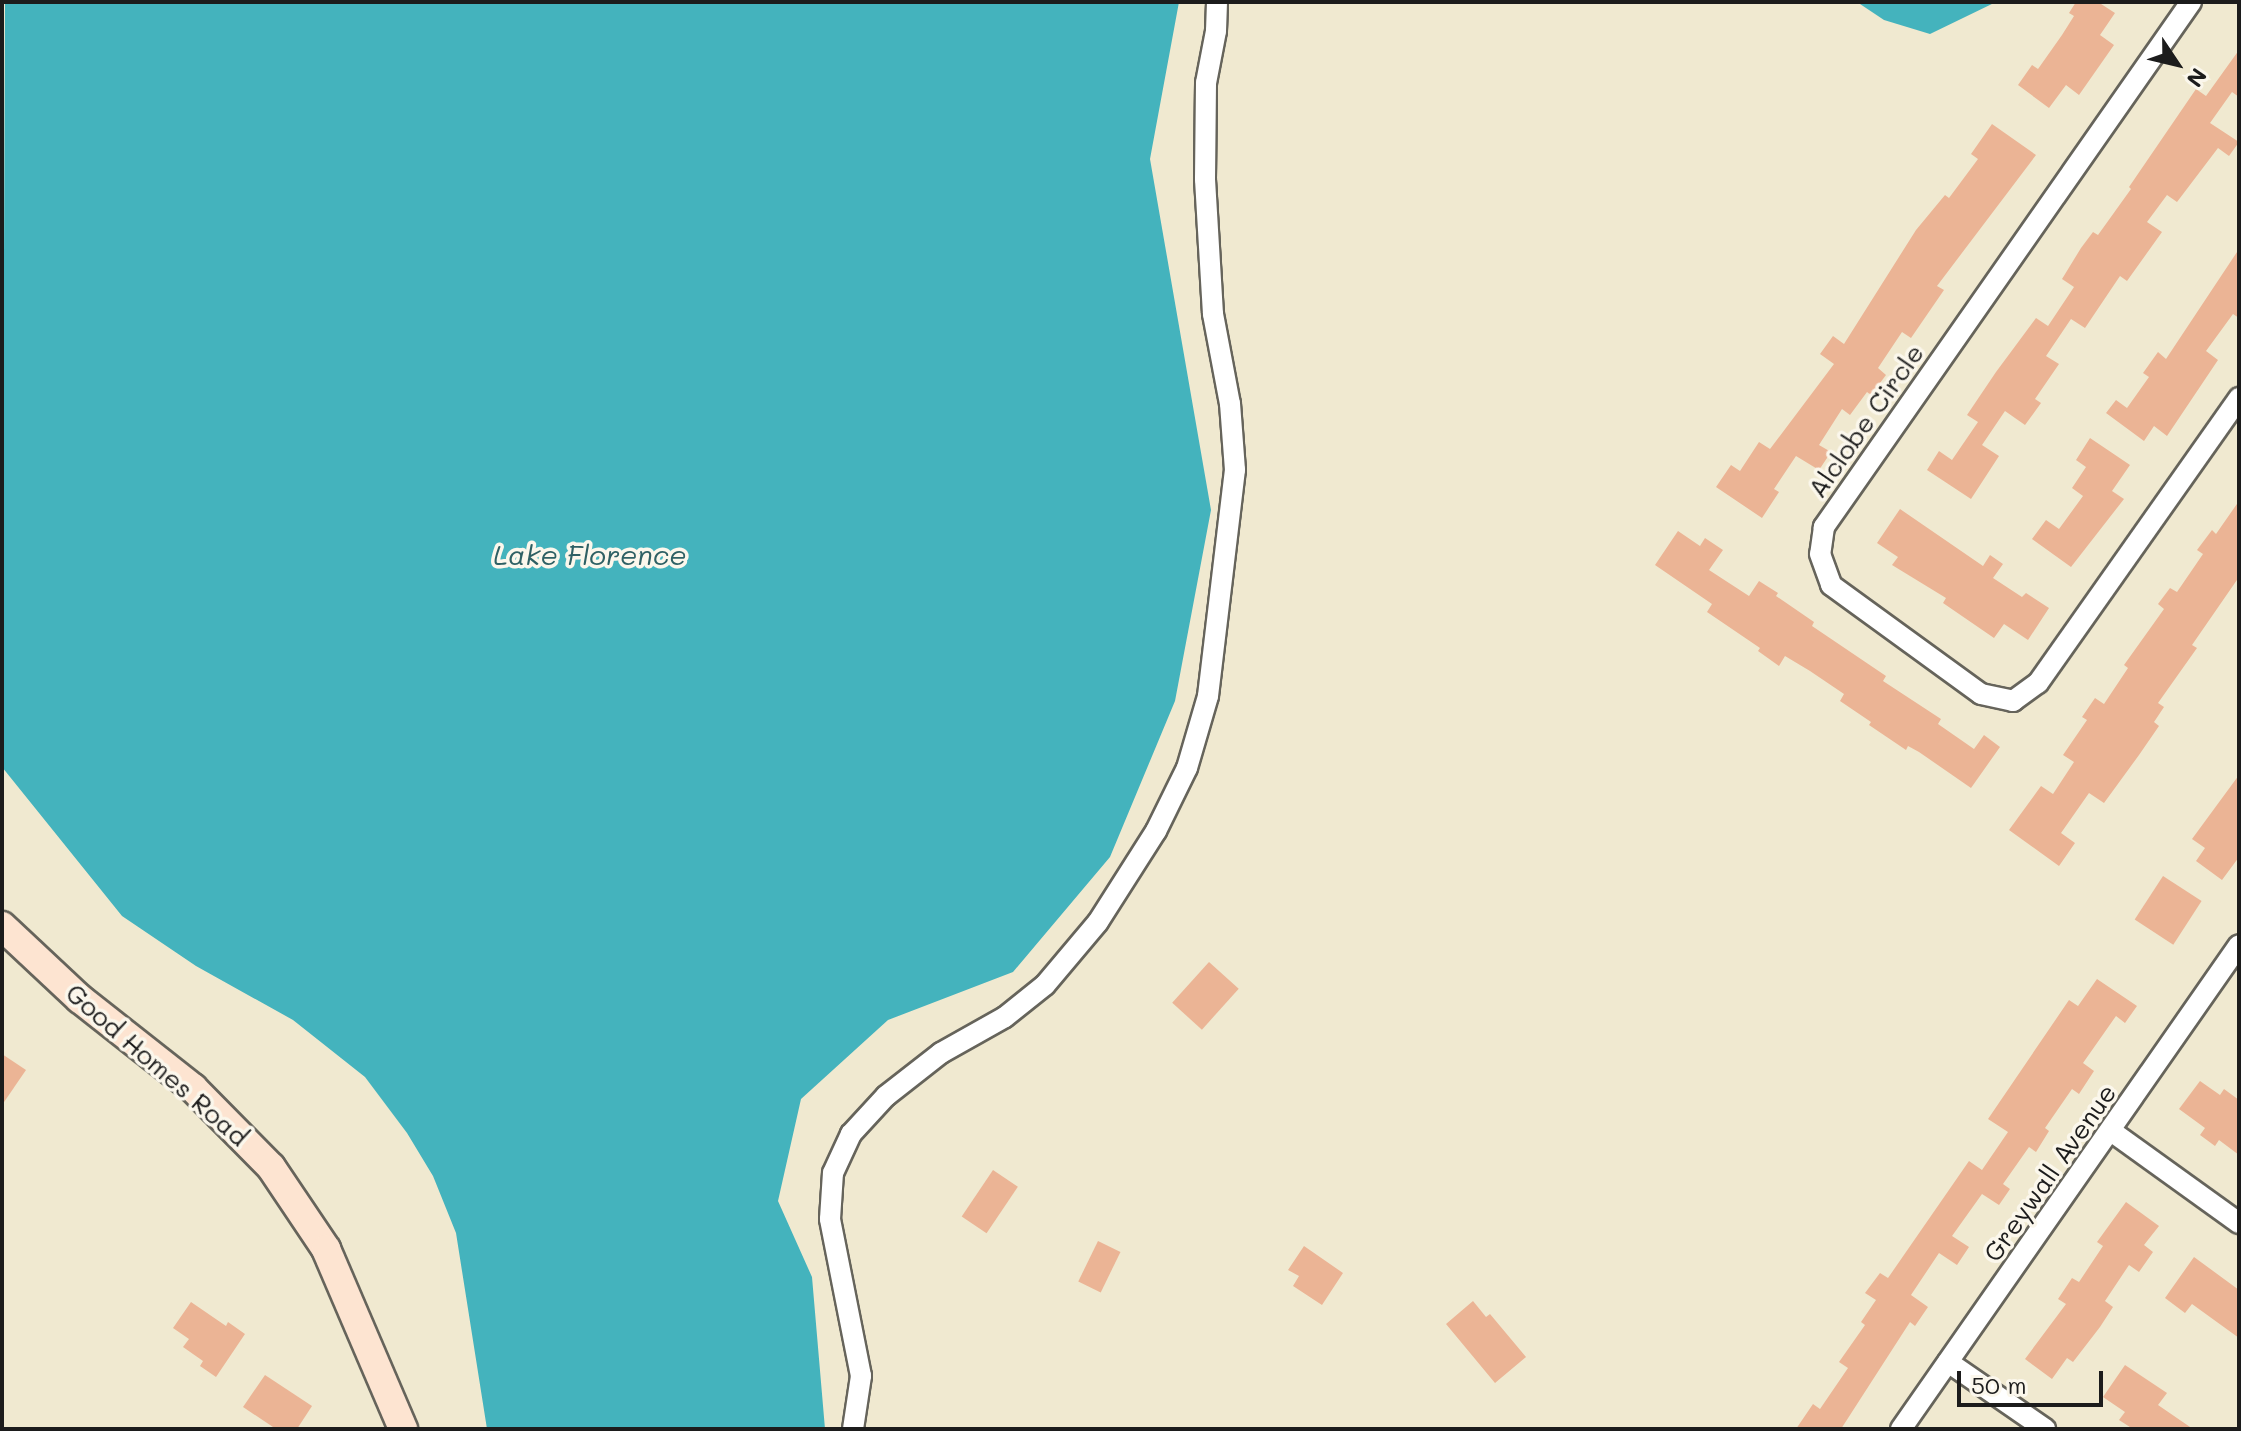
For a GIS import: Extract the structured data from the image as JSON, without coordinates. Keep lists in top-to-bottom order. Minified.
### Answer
{"streets":{"street":["Alclobe Circle","Good Homes Road","Greywall Avenue"]},"water":["Lake Florence"],"scale_bar":"50 m","north":"bottom right"}
